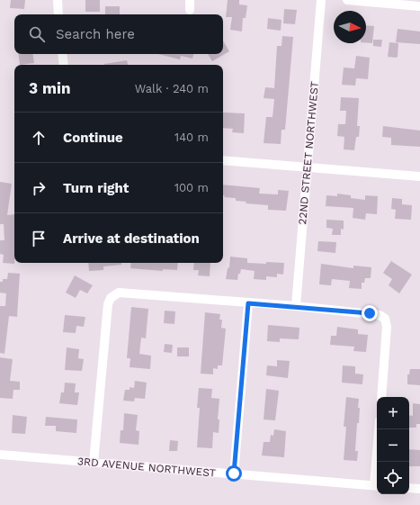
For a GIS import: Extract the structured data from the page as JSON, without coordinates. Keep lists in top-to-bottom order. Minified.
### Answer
{"streets":{"street":["22ND STREET NORTHWEST","3RD AVENUE NORTHWEST"]},"north":"right","page":{"search":"Search here","heading":["3 min","Walk · 240 m"],"list":[["Continue","140 m"],["Turn right","100 m"],"Arrive at destination"],"map_buttons":["+","−"]}}
